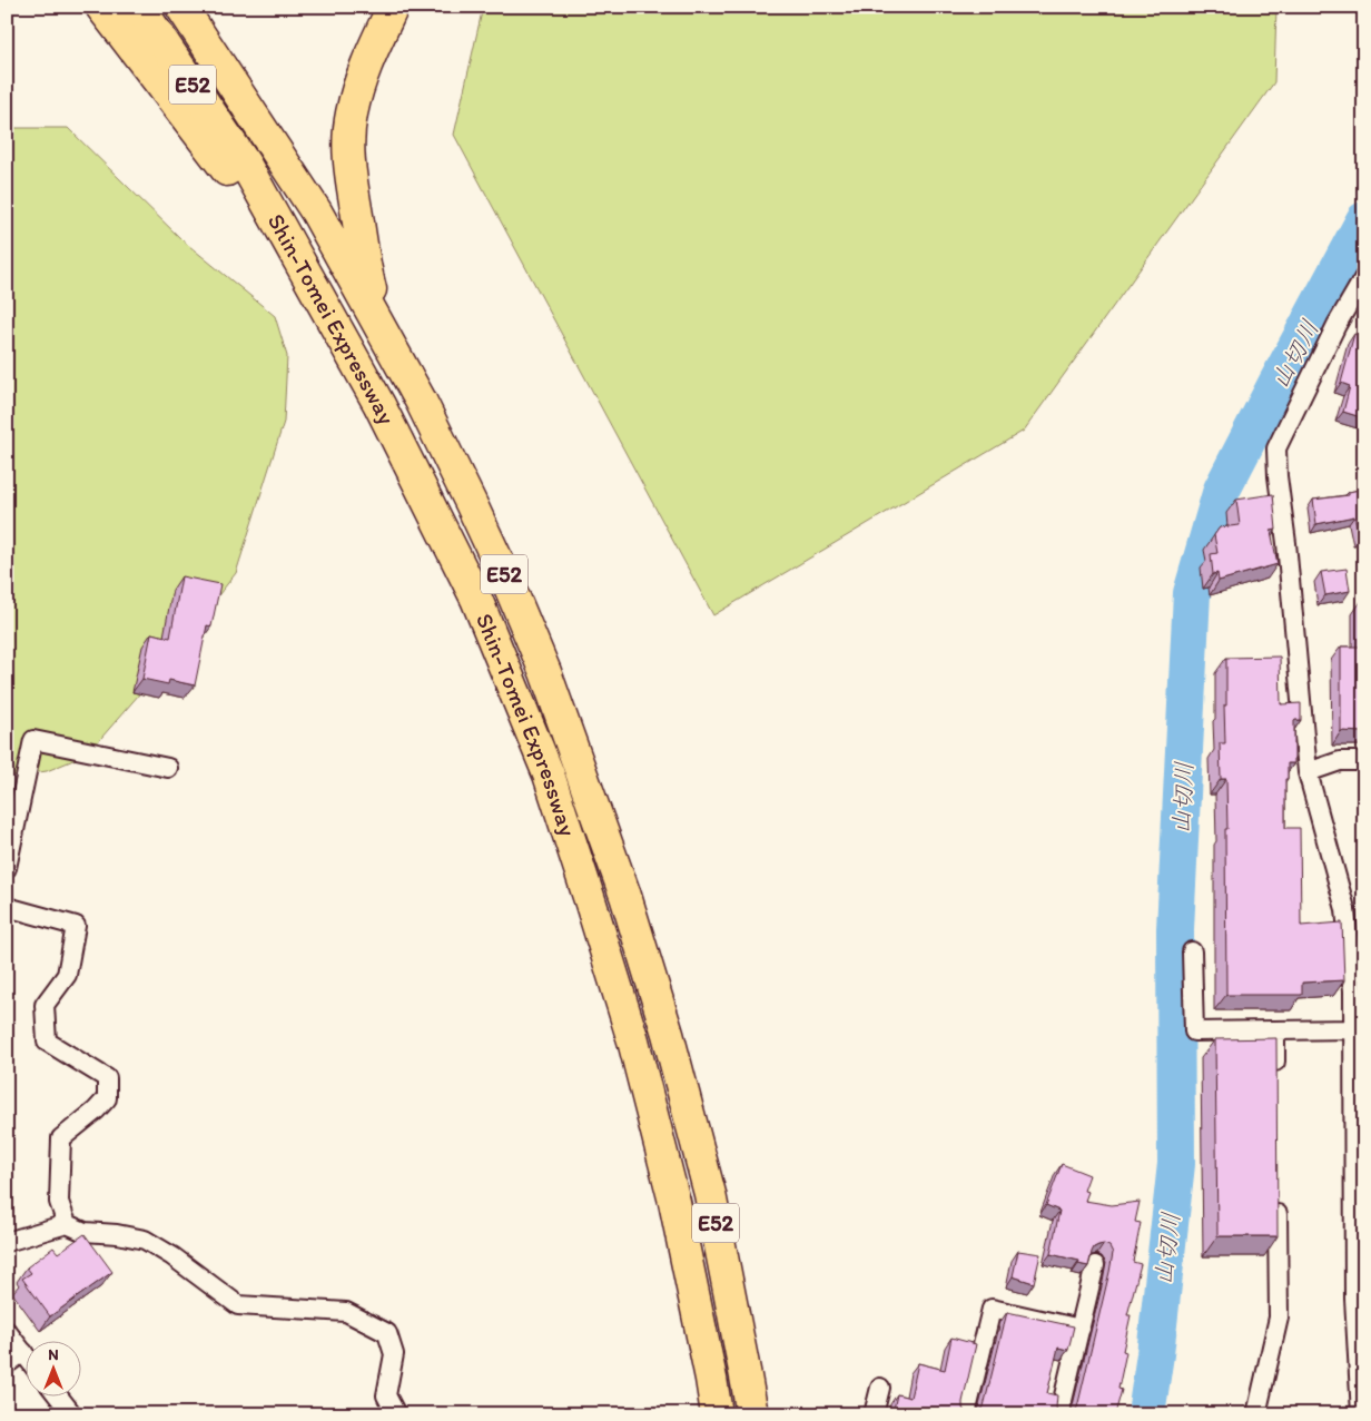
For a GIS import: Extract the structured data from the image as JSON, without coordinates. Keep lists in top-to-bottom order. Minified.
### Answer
{"streets":{"highway":["E52","Shin-Tomei Expressway"]},"crossings":[["E52","Shin-Tomei Expressway"]],"water":["山切川"],"north":"top"}
